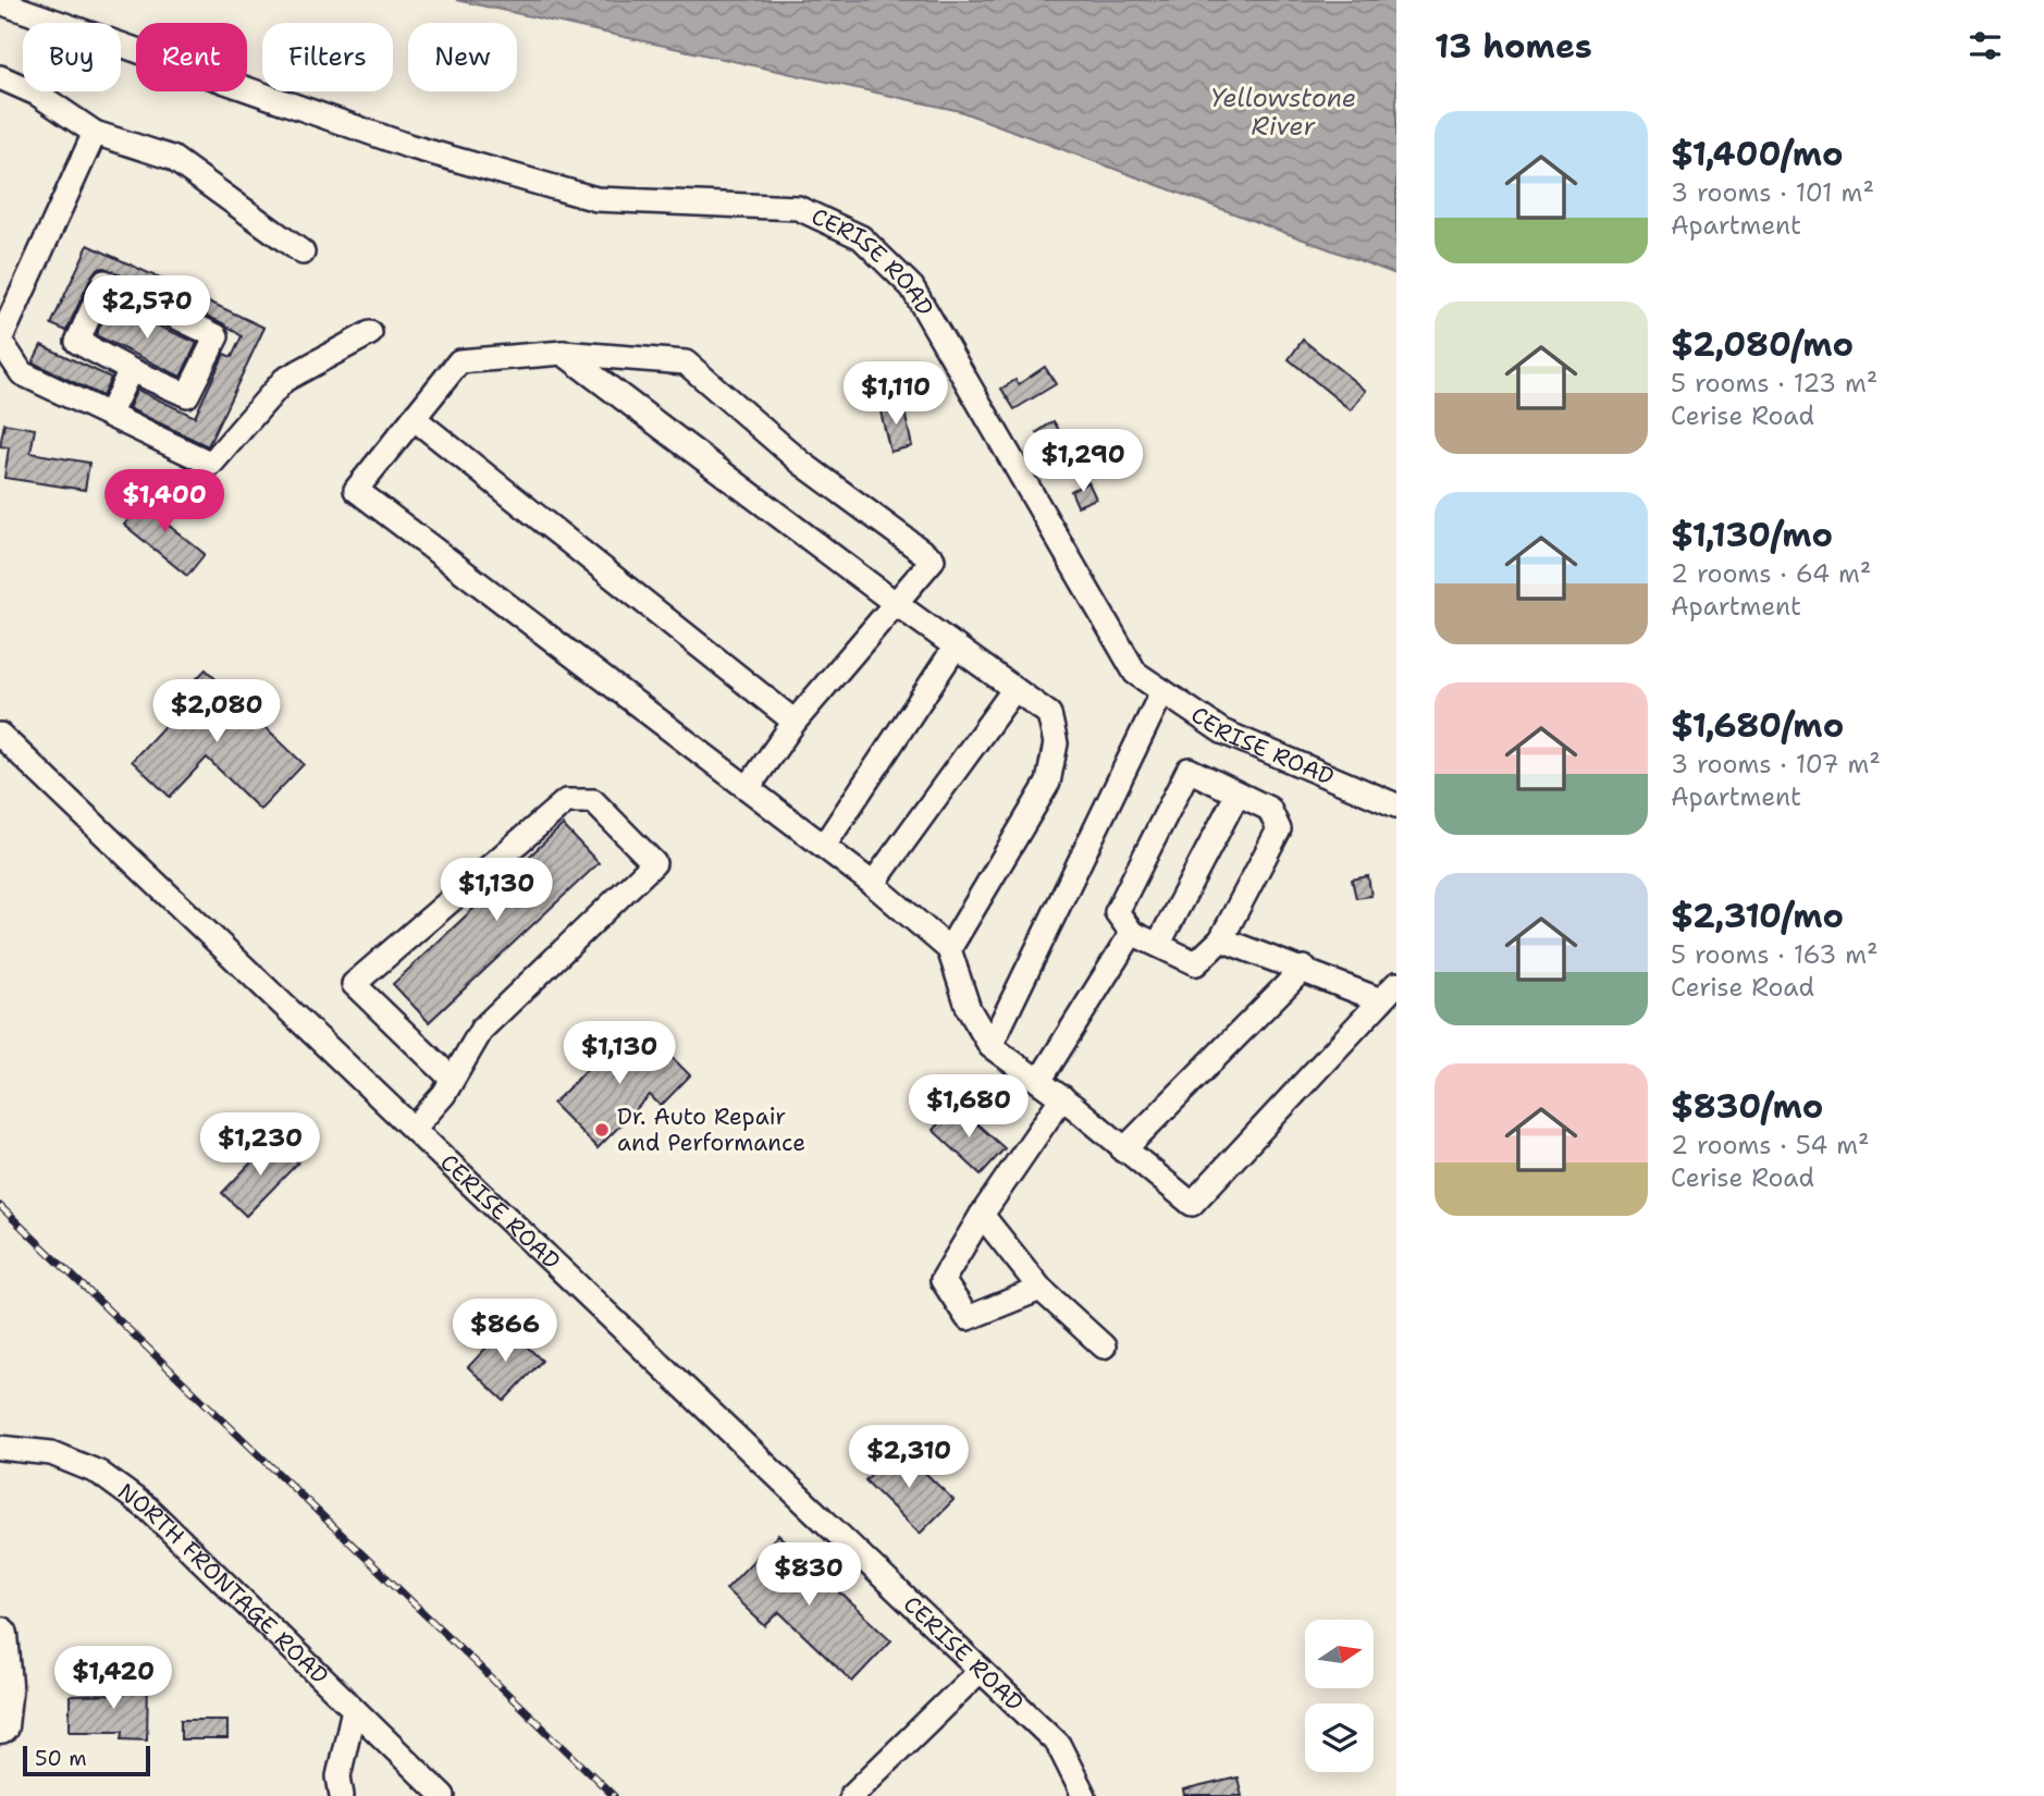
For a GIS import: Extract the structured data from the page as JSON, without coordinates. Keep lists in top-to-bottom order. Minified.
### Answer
{"streets":{"street":["CERISE ROAD","NORTH FRONTAGE ROAD"]},"water":["Yellowstone River"],"places":["Dr. Auto Repair and Performance"],"scale_bar":"50 m","north":"right","page":{"heading":"13 homes","chip":["Buy","Rent","Filters","New"],"list":[{"name":"$1,400/mo","note":"3 rooms · 101 m² · Apartment"},{"name":"$2,080/mo","note":"5 rooms · 123 m² · Cerise Road"},{"name":"$1,130/mo","note":"2 rooms · 64 m² · Apartment"},{"name":"$1,680/mo","note":"3 rooms · 107 m² · Apartment"},{"name":"$2,310/mo","note":"5 rooms · 163 m² · Cerise Road"},{"name":"$830/mo","note":"2 rooms · 54 m² · Cerise Road"}],"price":["$2,570","$1,110","$1,290","$1,400","$2,080","$1,130","$1,130","$1,680","$1,230","$866","$2,310","$830","$1,420"],"scale":"50 m"}}
